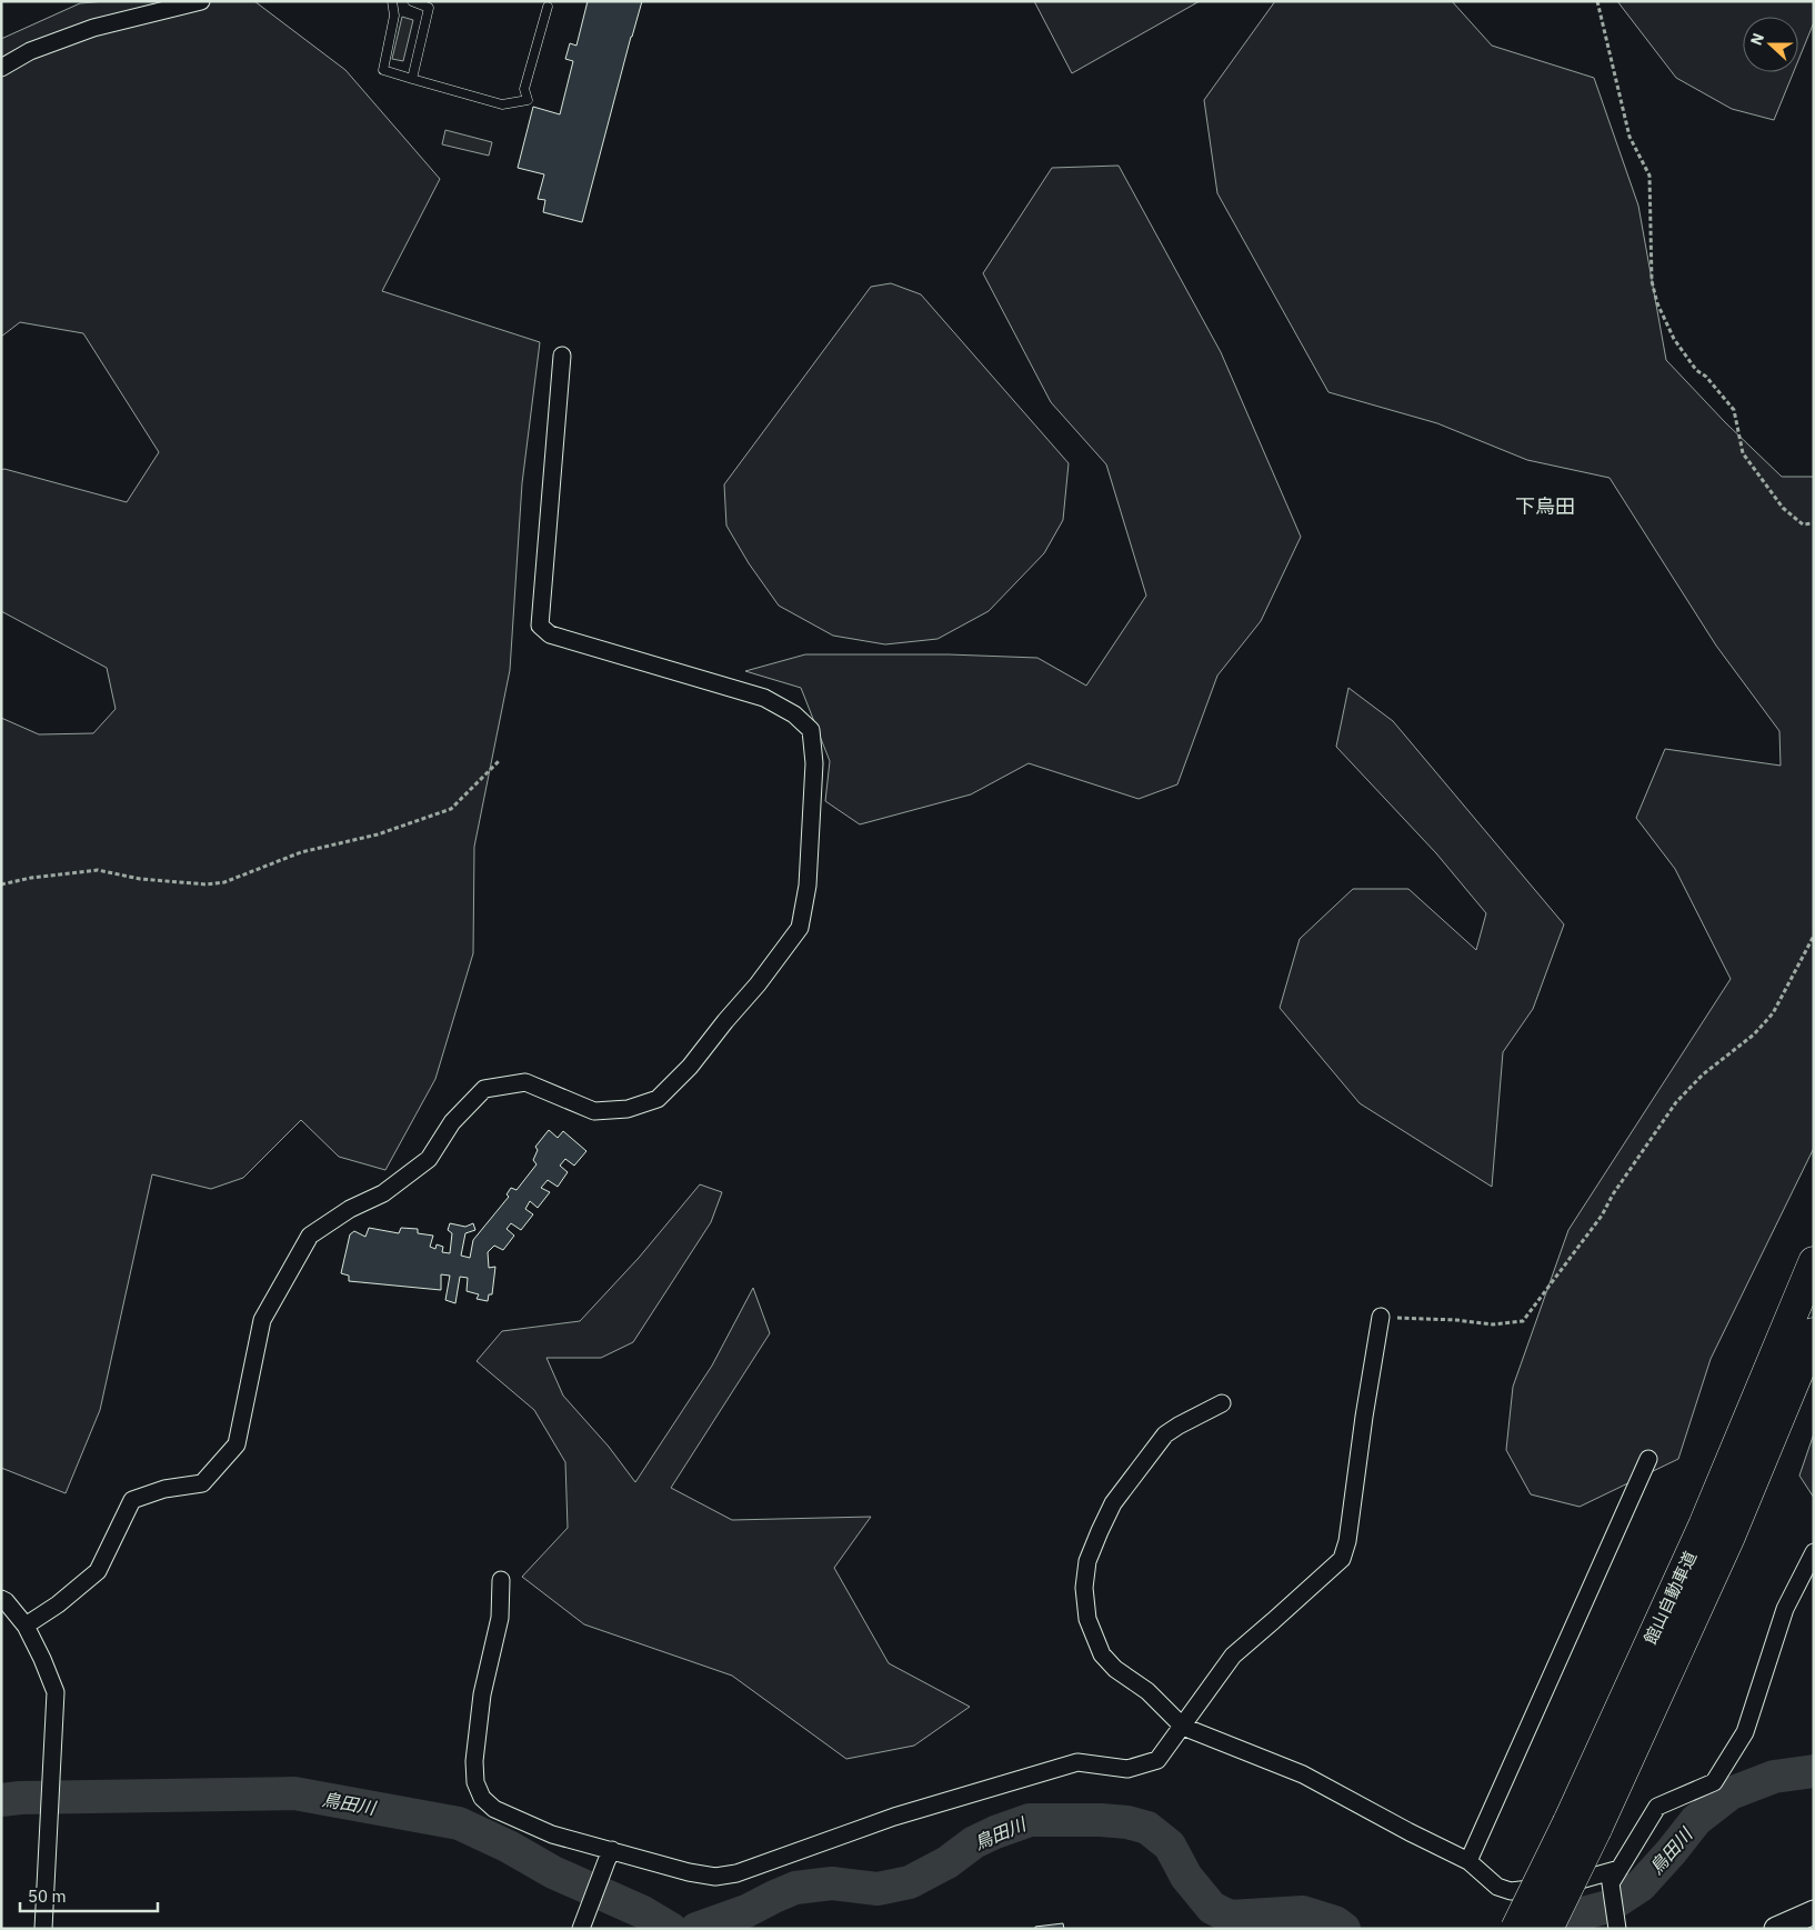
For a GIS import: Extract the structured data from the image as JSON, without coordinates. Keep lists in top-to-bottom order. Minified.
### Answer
{"streets":{"highway":["館山自動車道"]},"districts":["下烏田"],"water":["鳥田川"],"scale_bar":"50 m","north":"left"}
